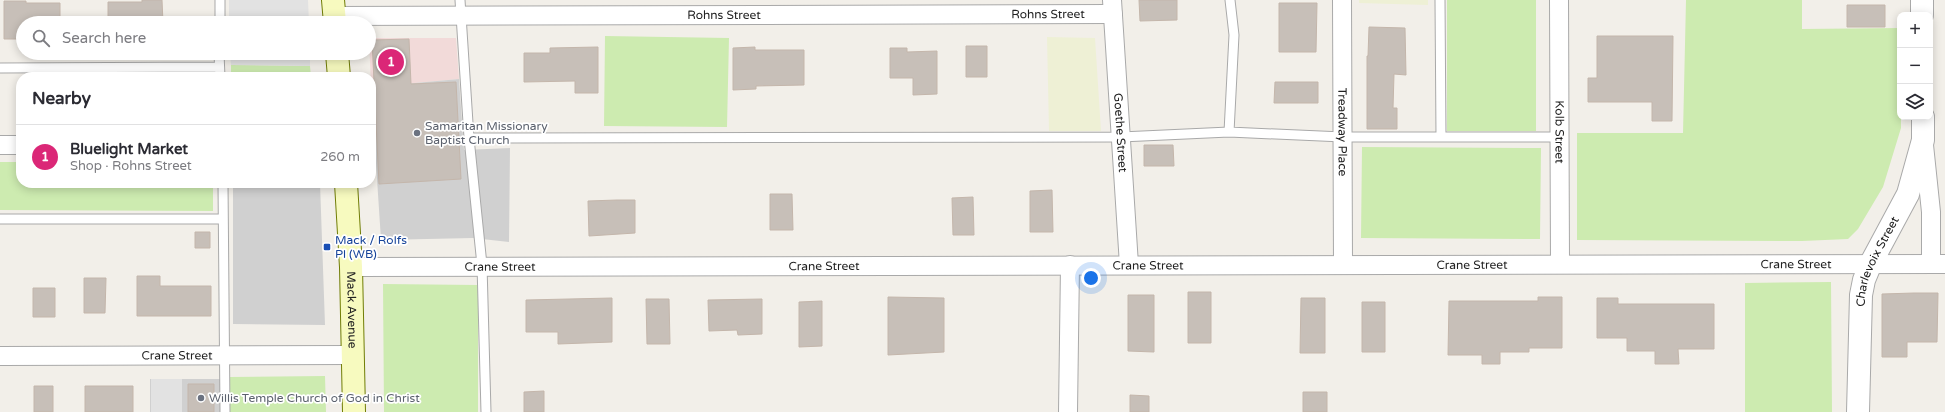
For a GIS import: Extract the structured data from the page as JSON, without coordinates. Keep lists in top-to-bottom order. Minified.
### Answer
{"streets":{"main road":["Mack Avenue"],"street":["Rohns Street","Goethe Street","Treadway Place","Kolb Street","Charlevoix Street","Crane Street"]},"crossings":[["Rohns Street","Goethe Street"],["Goethe Street","Crane Street"],["Treadway Place","Crane Street"],["Kolb Street","Crane Street"],["Charlevoix Street","Crane Street"],["Crane Street","Mack Avenue"]],"places":{"other":["Samaritan Missionary Baptist Church","Willis Temple Church of God in Christ"],"transit":["Mack / Rolfs Pl (WB)"]},"page":{"map_buttons":["+","−"],"search":"Search here","pins":"1","heading":"Nearby","list":[{"mark":"1","name":"Bluelight Market","note":"Shop · Rohns Street","value":"260 m"}]}}
